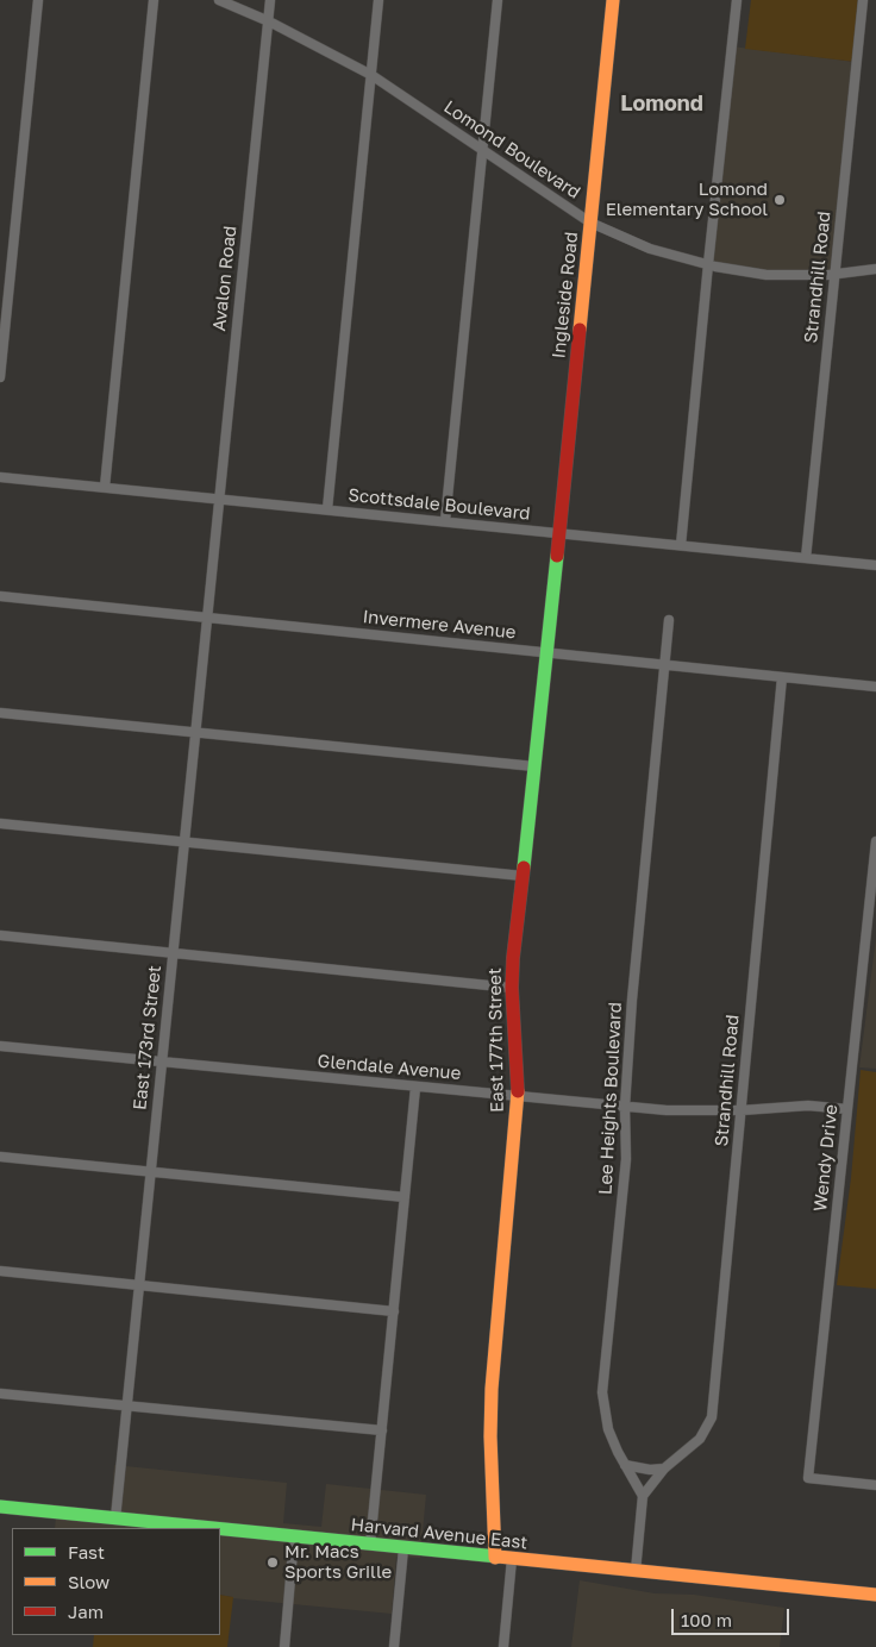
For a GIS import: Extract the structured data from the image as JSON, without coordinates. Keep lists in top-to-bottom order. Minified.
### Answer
{"streets":{"street":["Lomond Boulevard","Strandhill Road","Avalon Road","Ingleside Road","Scottsdale Boulevard","Invermere Avenue","East 173rd Street","East 177th Street","Glendale Avenue","Lee Heights Boulevard","Wendy Drive","Harvard Avenue East"]},"crossings":[["Lomond Boulevard","Strandhill Road"],["Lomond Boulevard","Avalon Road"],["Lomond Boulevard","Ingleside Road"],["Strandhill Road","Scottsdale Boulevard"],["Strandhill Road","Invermere Avenue"],["Strandhill Road","Glendale Avenue"],["Strandhill Road","Lee Heights Boulevard"],["Avalon Road","Scottsdale Boulevard"],["Avalon Road","East 173rd Street"],["Ingleside Road","Scottsdale Boulevard"],["Ingleside Road","East 177th Street"],["Invermere Avenue","East 173rd Street"],["Invermere Avenue","East 177th Street"],["Invermere Avenue","Lee Heights Boulevard"],["East 173rd Street","Glendale Avenue"],["East 173rd Street","Harvard Avenue East"],["East 177th Street","Glendale Avenue"],["East 177th Street","Harvard Avenue East"],["Glendale Avenue","Lee Heights Boulevard"],["Glendale Avenue","Wendy Drive"]],"districts":["Lomond"],"places":["Lomond Elementary School","Mr. Macs Sports Grille"],"legend":["Fast","Slow","Jam"],"scale_bar":"100 m"}
